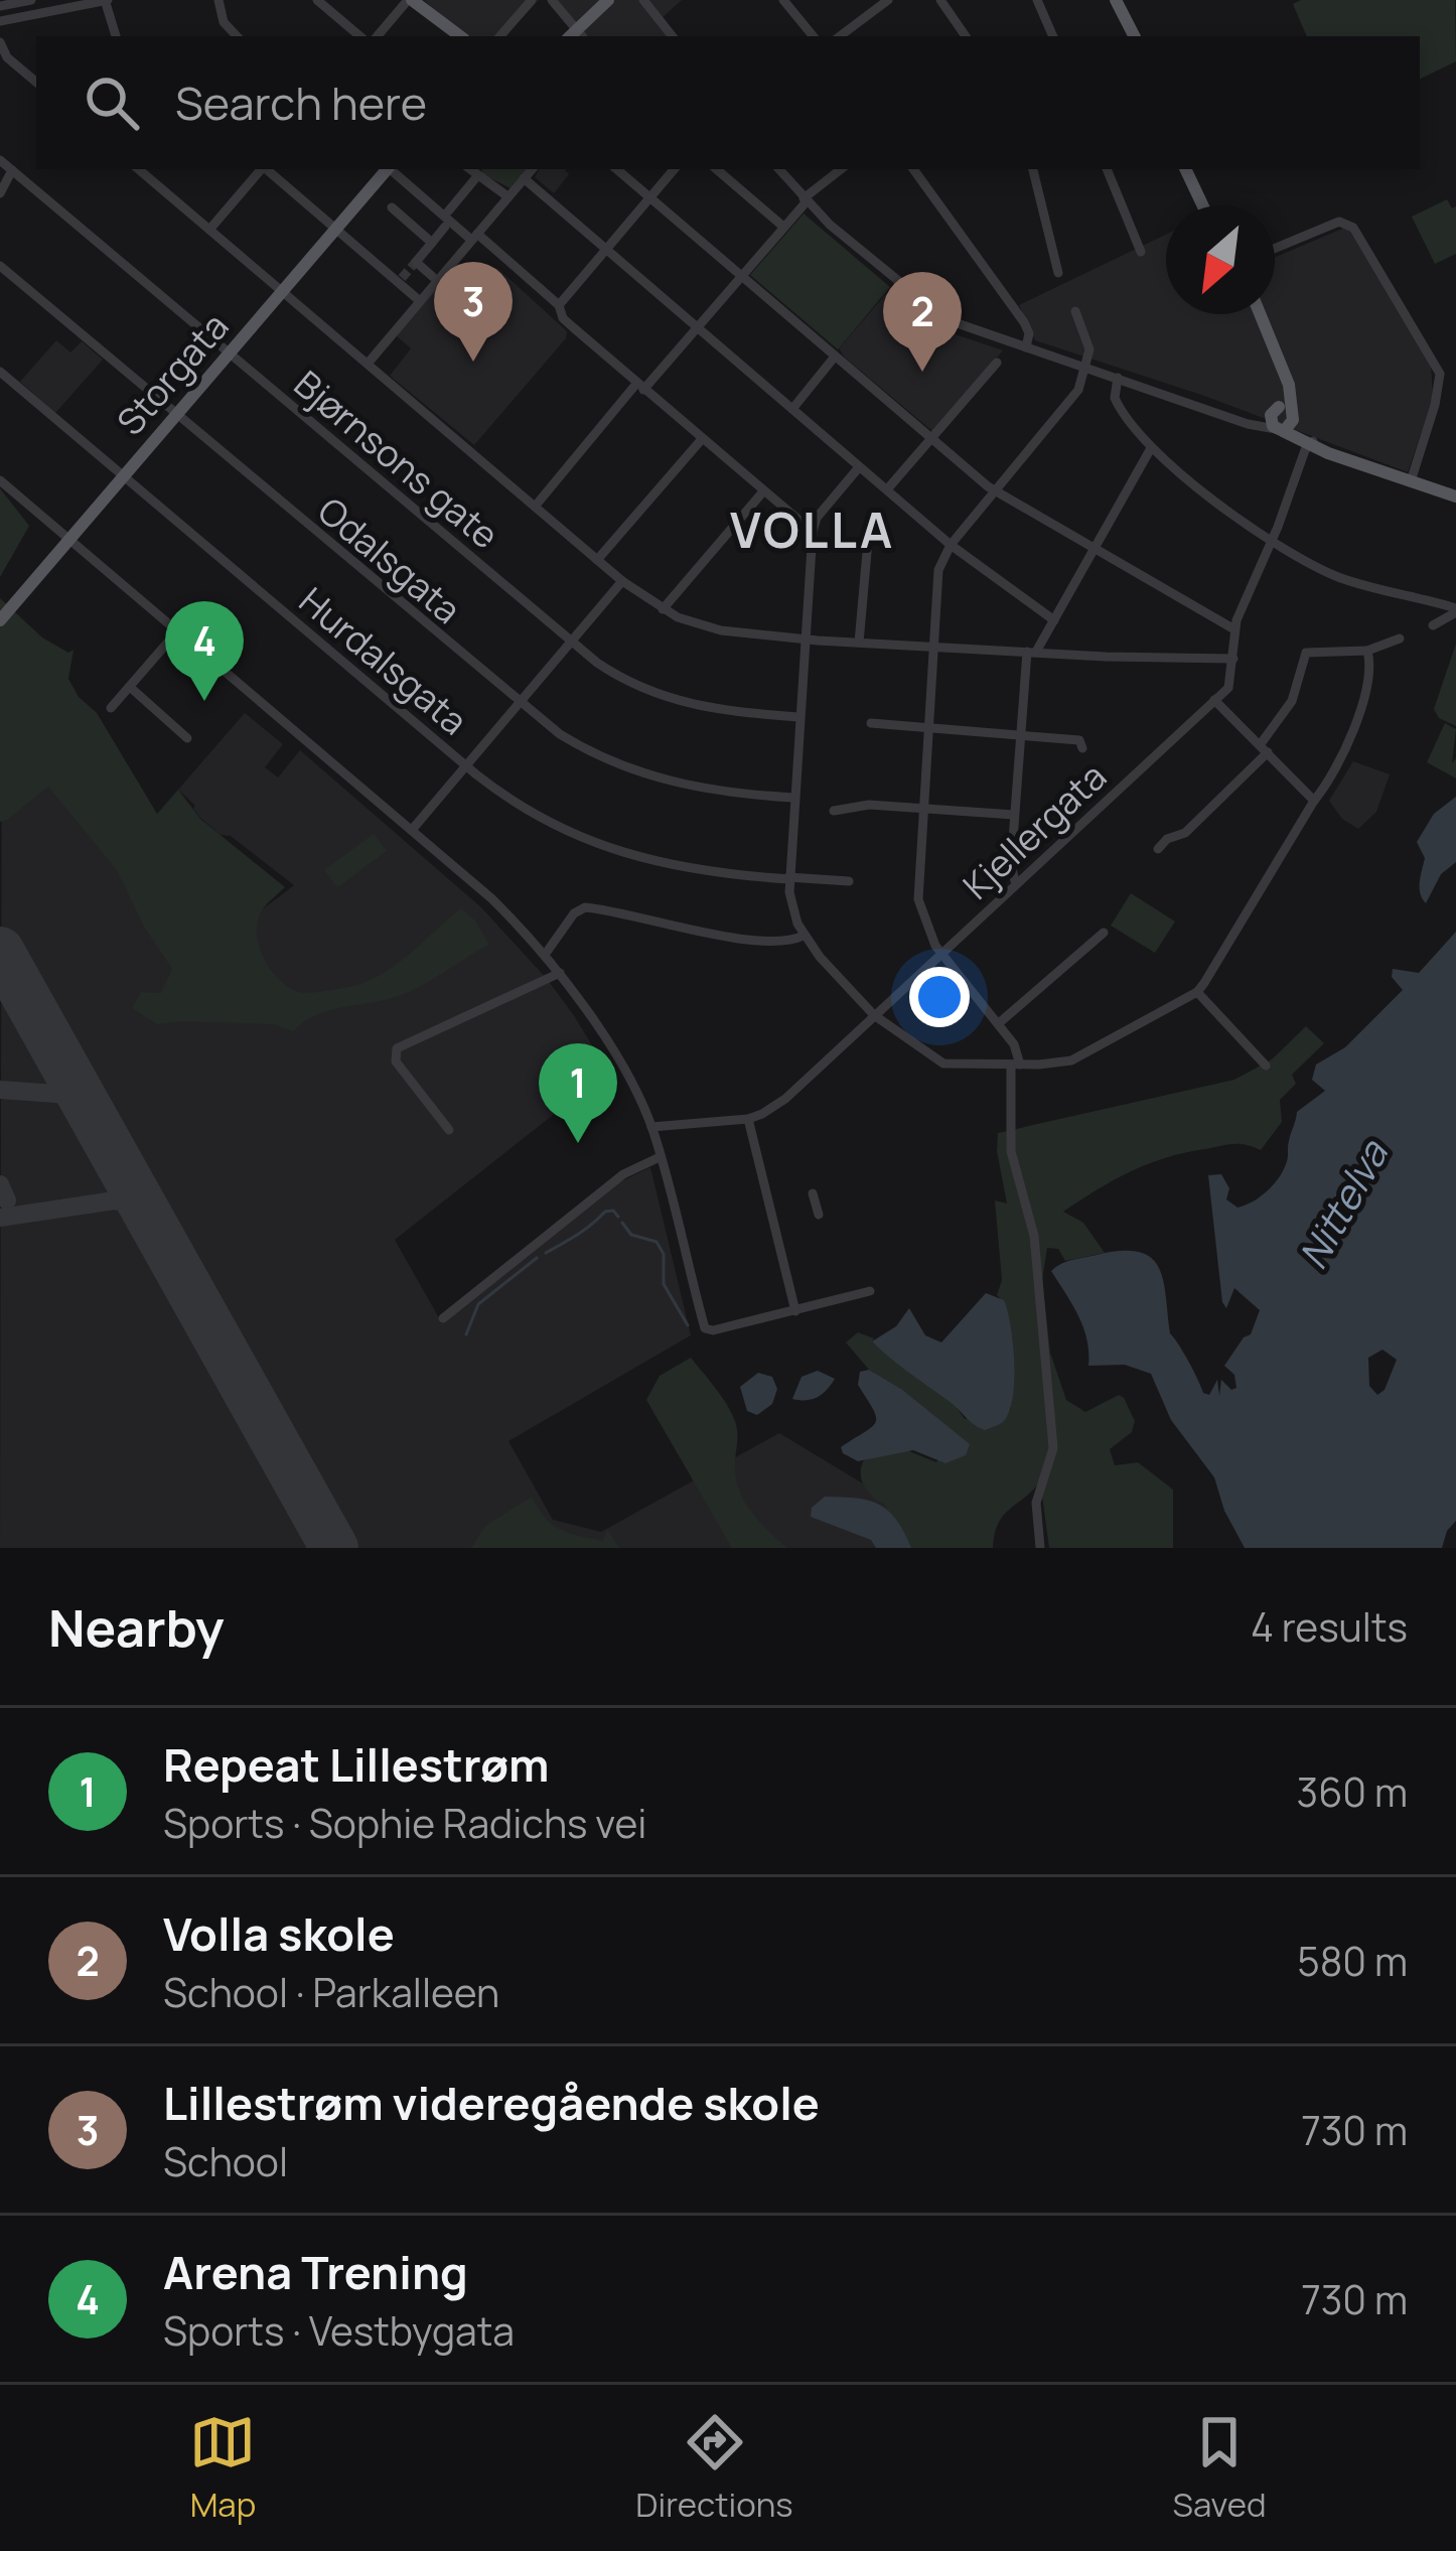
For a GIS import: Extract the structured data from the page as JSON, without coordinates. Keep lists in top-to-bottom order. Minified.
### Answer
{"streets":{"main road":["Storgata"],"street":["Bjørnsons gate","Odalsgata","Hurdalsgata","Kjellergata"]},"crossings":[["Storgata","Bjørnsons gate"],["Storgata","Odalsgata"],["Storgata","Hurdalsgata"]],"districts":["VOLLA"],"water":["Nittelva"],"north":"bottom left","page":{"search":"Search here","pins":["3","2","4","1"],"heading":["Nearby","4 results"],"list":[{"mark":"1","name":"Repeat Lillestrøm","note":"Sports · Sophie Radichs vei","value":"360 m"},{"mark":"2","name":"Volla skole","note":"School · Parkalleen","value":"580 m"},{"mark":"3","name":"Lillestrøm videregående skole","note":"School","value":"730 m"},{"mark":"4","name":"Arena Trening","note":"Sports · Vestbygata","value":"730 m"}],"nav":["Map","Directions","Saved"]}}
